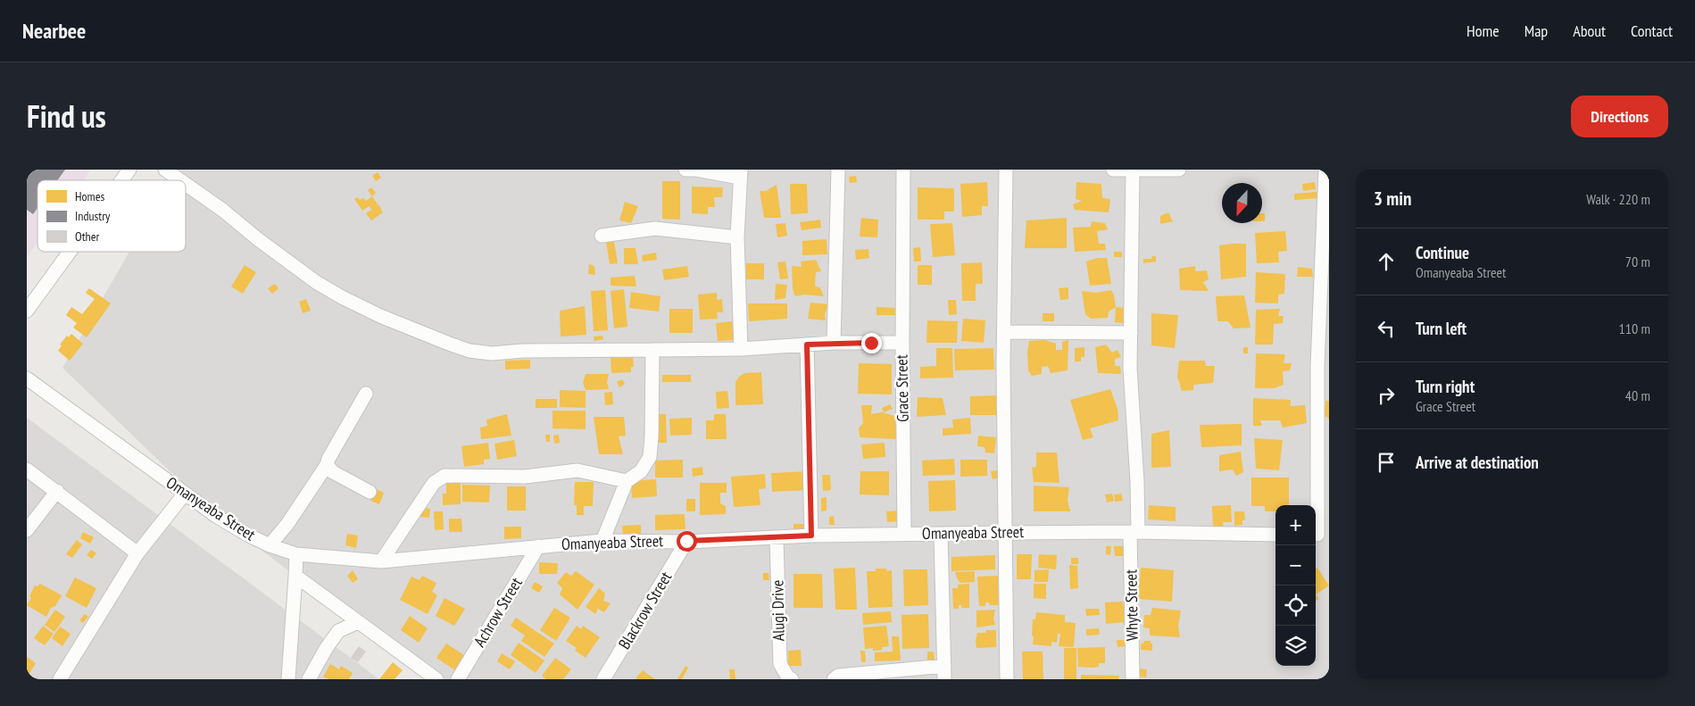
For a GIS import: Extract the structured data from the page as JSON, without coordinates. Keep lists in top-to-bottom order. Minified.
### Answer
{"streets":{"street":["Grace Street","Omanyeaba Street","Whyte Street","Blackrow Street","Alugi Drive","Achrow Street"]},"crossings":[["Grace Street","Omanyeaba Street"],["Omanyeaba Street","Whyte Street"],["Omanyeaba Street","Blackrow Street"],["Omanyeaba Street","Alugi Drive"],["Omanyeaba Street","Achrow Street"]],"legend":["Homes","Industry","Other"],"north":"bottom","page":{"header":"Nearbee","nav":["Home","Map","About","Contact"],"title":"Find us","buttons":"Directions","heading":["3 min","Walk · 220 m"],"list":[["Continue","Omanyeaba Street","70 m"],["Turn left","110 m"],["Turn right","Grace Street","40 m"],"Arrive at destination"],"map_buttons":["+","−"]}}
